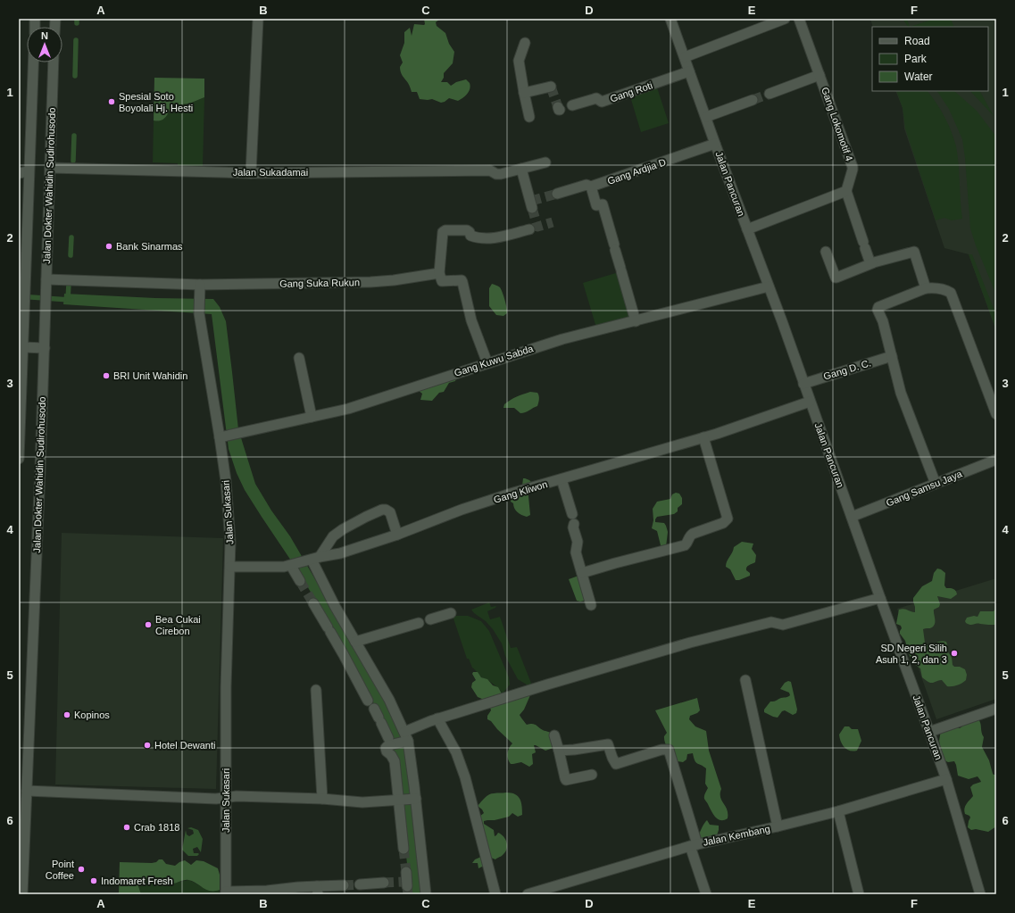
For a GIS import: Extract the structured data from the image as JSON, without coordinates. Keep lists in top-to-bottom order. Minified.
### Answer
{"streets":{"street":["Gang Roti","Gang Lokomotif 4","Gang Ardjia D","Jalan Sukadamai","Jalan Pancuran","Jalan Dokter Wahidin Sudirohusodo","Gang Suka Rukun","Gang Kuwu Sabda","Gang D. C.","Gang Samsu Jaya","Gang Kliwon","Jalan Sukasari","Jalan Kembang"]},"crossings":[["Gang Roti","Jalan Pancuran"],["Gang Ardjia D","Jalan Pancuran"],["Jalan Sukadamai","Jalan Dokter Wahidin Sudirohusodo"],["Jalan Pancuran","Gang Kuwu Sabda"],["Jalan Pancuran","Gang D. C."],["Jalan Pancuran","Gang Samsu Jaya"],["Jalan Pancuran","Gang Kliwon"],["Jalan Pancuran","Jalan Kembang"],["Gang Suka Rukun","Jalan Sukasari"],["Gang Kuwu Sabda","Jalan Sukasari"],["Gang Kliwon","Jalan Sukasari"]],"places":["Spesial Soto Boyolali Hj. Hesti","Bank Sinarmas","BRI Unit Wahidin","Bea Cukai Cirebon","SD Negeri Silih Asuh 1, 2, dan 3","Kopinos","Hotel Dewanti","Crab 1818","Point Coffee","Indomaret Fresh"],"legend":["Road","Park","Water"],"north":"top","grid":{"columns":["A","B","C","D","E","F"],"rows":["1","2","3","4","5","6"]}}
